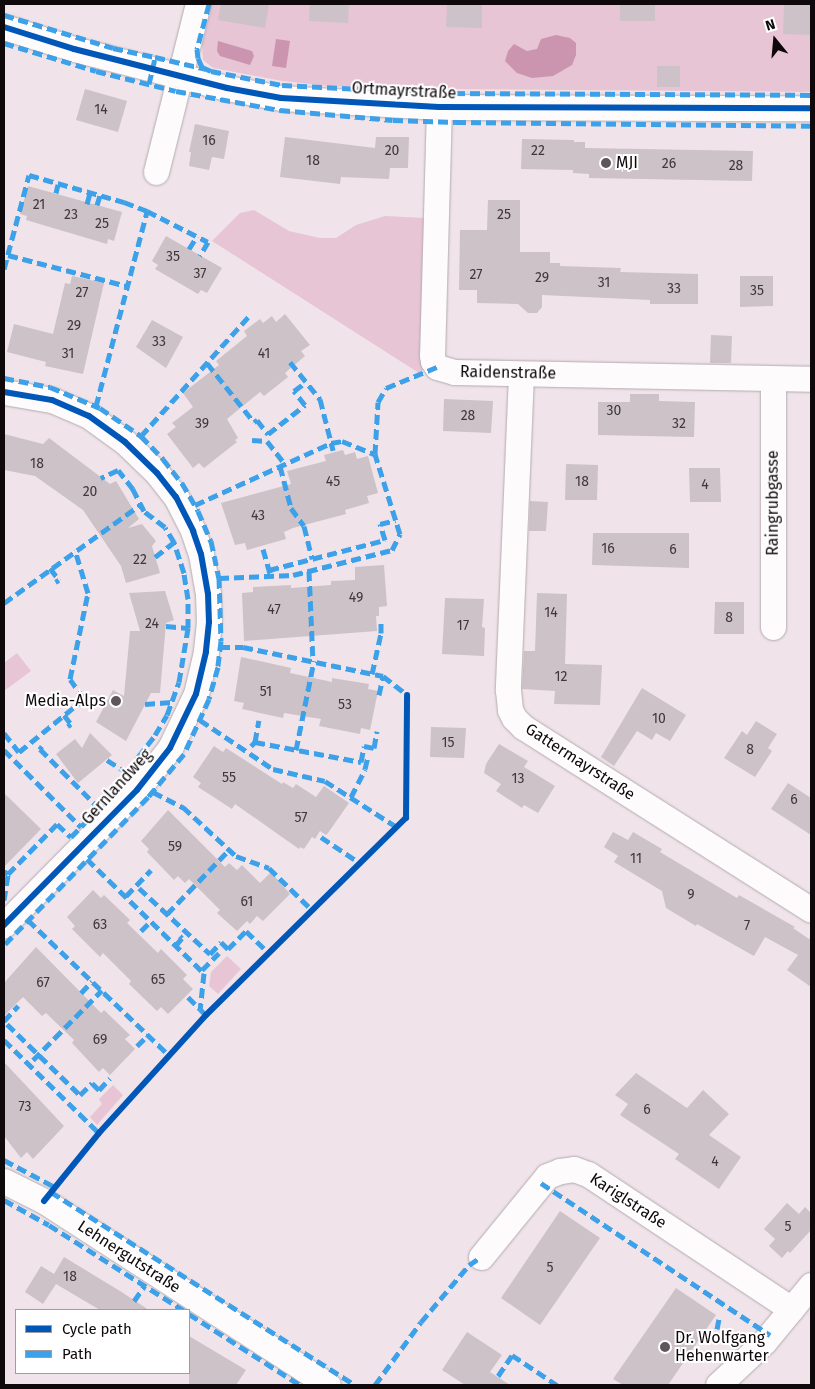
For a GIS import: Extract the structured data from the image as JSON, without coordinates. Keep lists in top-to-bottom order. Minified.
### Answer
{"streets":{"street":["Ortmayrstraße","Raidenstraße","Raingrubgasse","Gattermayrstraße","Gernlandweg","Kariglstraße","Lehnergutstraße"]},"crossings":[["Ortmayrstraße","Raidenstraße"],["Raidenstraße","Raingrubgasse"],["Raidenstraße","Gattermayrstraße"]],"places":["MJI","Media-Alps","Dr. Wolfgang Hehenwarter"],"house_numbers":["14","16","20","22","18","26","28","21","23","25","25","35","37","27","29","31","33","35","27","29","33","31","41","30","28","39","32","18","45","18","4","20","43","16","6","22","49","47","14","8","24","17","12","51","53","10","15","8","55","13","6","57","59","11","9","61","63","7","65","67","69","73","6","4","5","5","18"],"legend":["Cycle path","Path"],"north":"top"}
